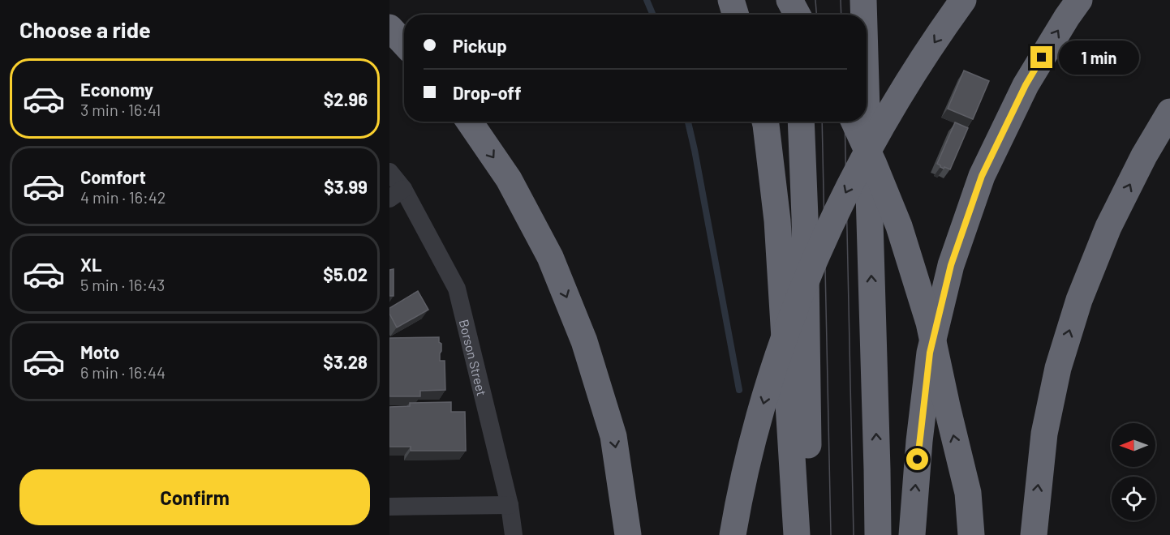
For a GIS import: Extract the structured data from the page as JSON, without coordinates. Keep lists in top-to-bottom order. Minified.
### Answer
{"streets":{"street":["Borson Street"]},"north":"left","page":{"heading":"Choose a ride","banner":["Pickup","Drop-off"],"bubble":"1 min","list":[{"name":"Economy","note":"3 min · 16:41","value":"$2.96"},{"name":"Comfort","note":"4 min · 16:42","value":"$3.99"},{"name":"XL","note":"5 min · 16:43","value":"$5.02"},{"name":"Moto","note":"6 min · 16:44","value":"$3.28"}],"buttons":"Confirm"}}
